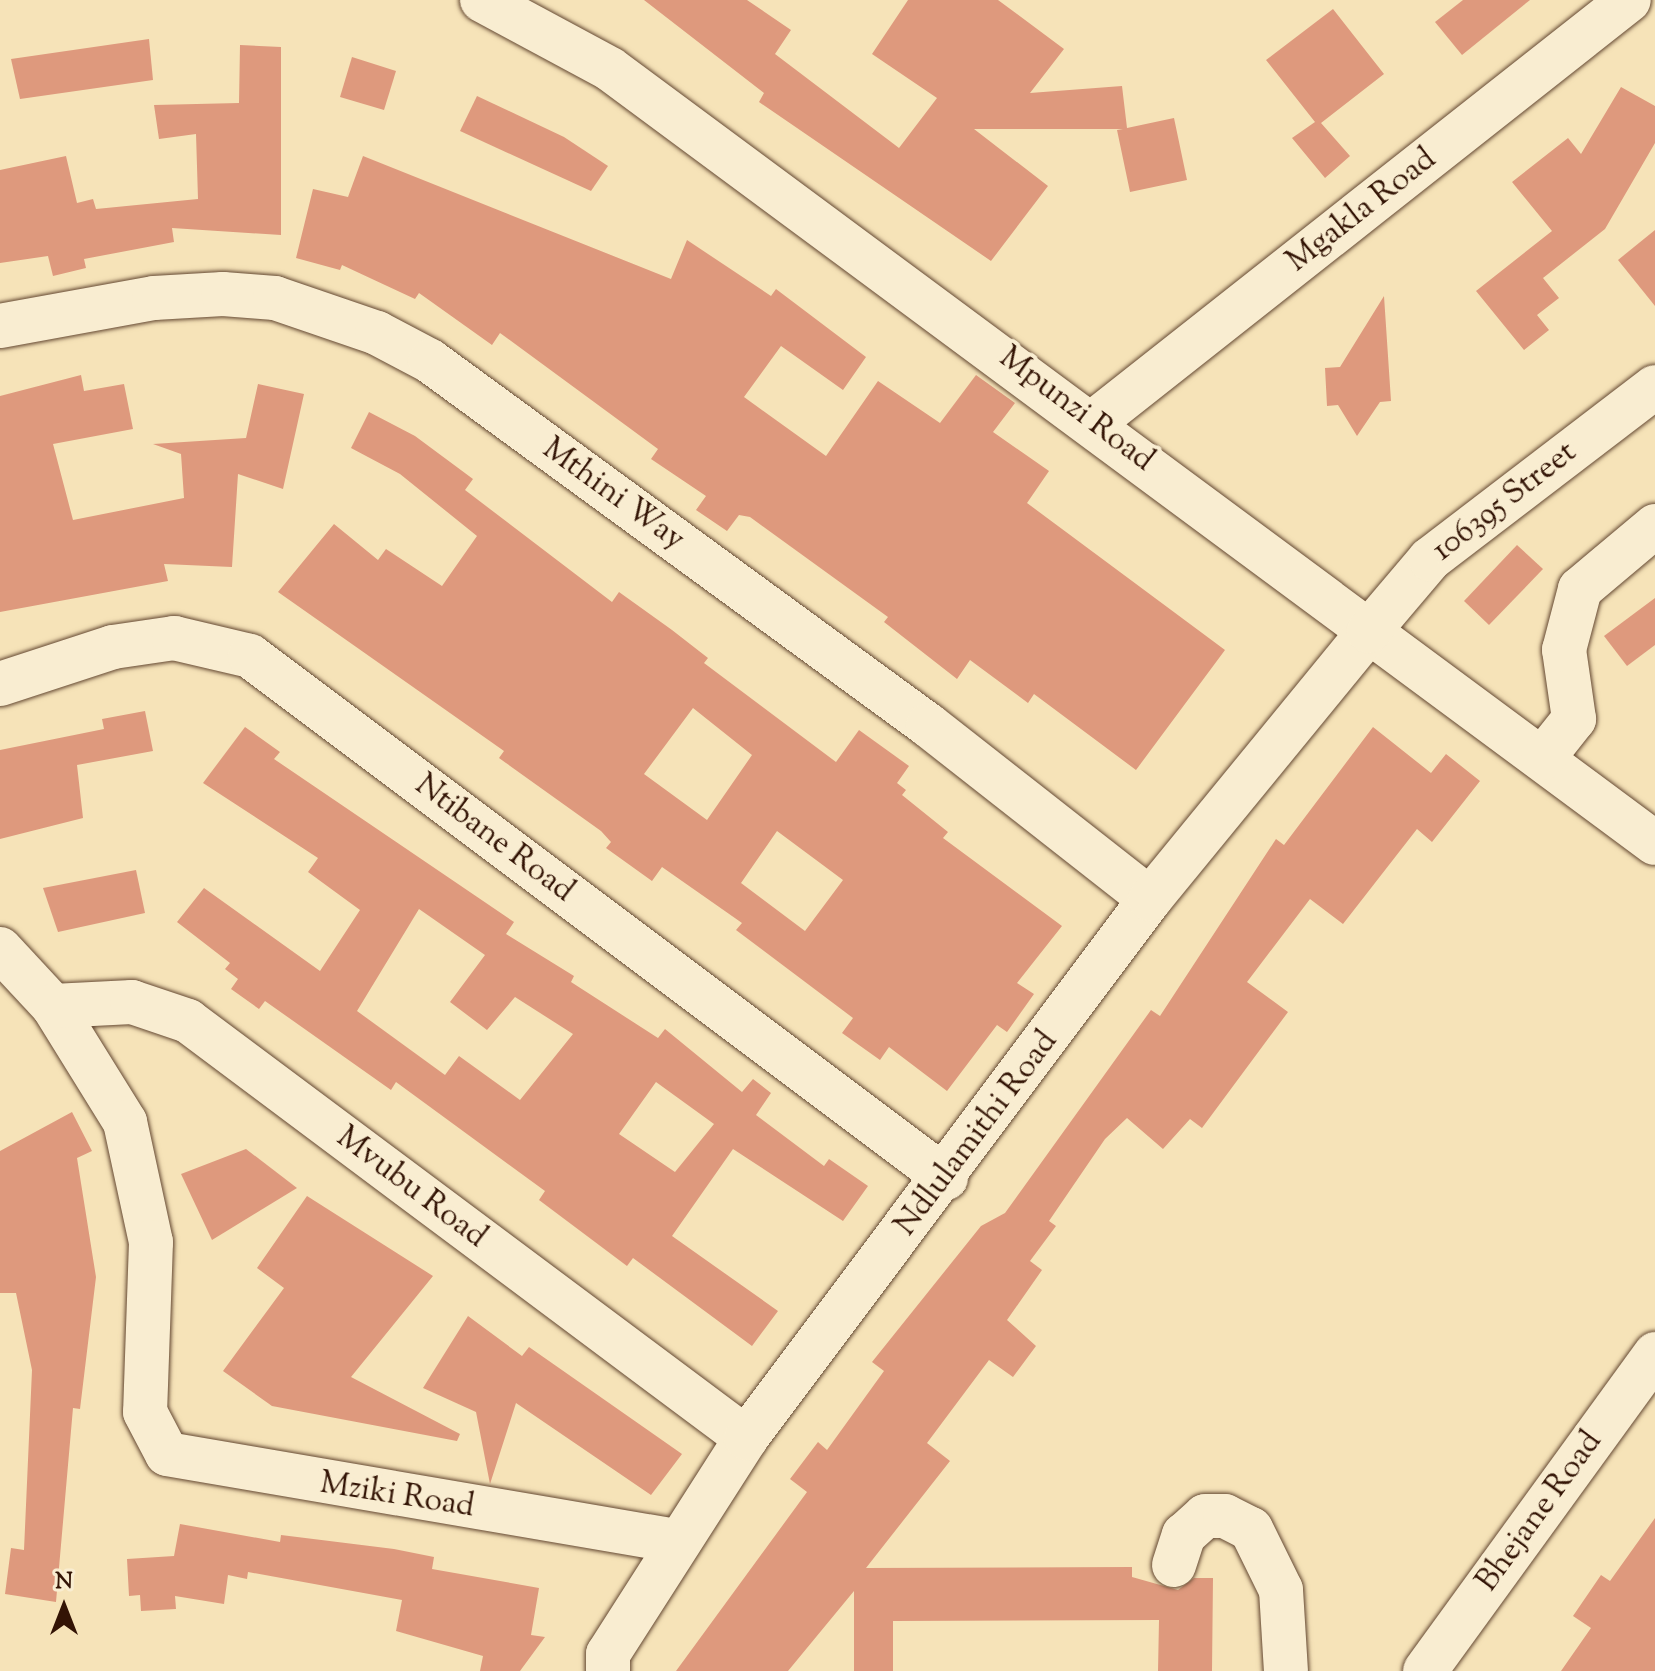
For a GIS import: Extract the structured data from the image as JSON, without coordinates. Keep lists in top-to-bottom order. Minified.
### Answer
{"streets":{"street":["Mgakla Road","Mpunzi Road","Mthini Way","106395 Street","Ntibane Road","Ndlulamithi Road","Mvubu Road","Mziki Road","Bhejane Road"]},"crossings":[["Mgakla Road","Mpunzi Road"],["Mpunzi Road","106395 Street"],["Mpunzi Road","Ndlulamithi Road"],["Mthini Way","Ndlulamithi Road"],["106395 Street","Ndlulamithi Road"],["Ntibane Road","Ndlulamithi Road"],["Ndlulamithi Road","Mvubu Road"],["Ndlulamithi Road","Mziki Road"],["Mvubu Road","Mziki Road"]],"north":"top"}
